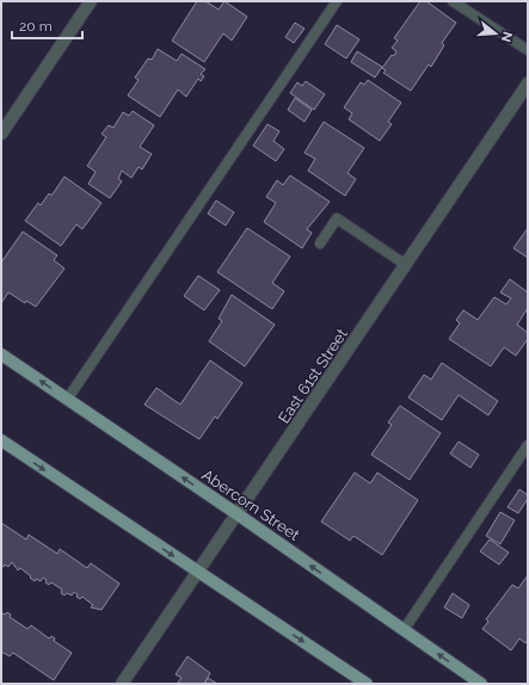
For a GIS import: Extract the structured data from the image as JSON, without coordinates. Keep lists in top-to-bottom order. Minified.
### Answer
{"streets":{"main road":["Abercorn Street"],"street":["East 61st Street"]},"crossings":[["East 61st Street","Abercorn Street"]],"scale_bar":"20 m","north":"right"}
